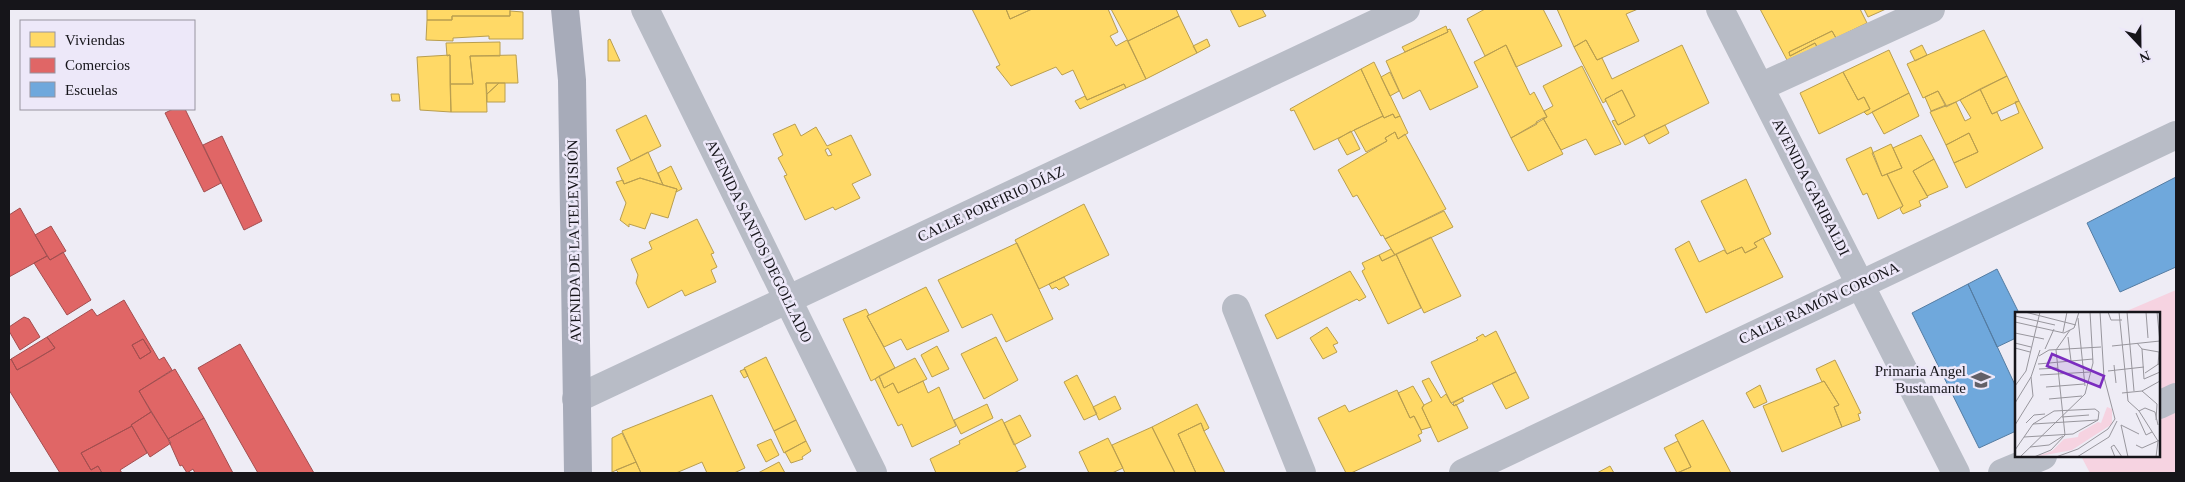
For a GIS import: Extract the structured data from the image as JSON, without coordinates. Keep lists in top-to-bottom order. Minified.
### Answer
{"streets":{"main road":["AVENIDA DE LA TELEVISIÓN"],"street":["AVENIDA GARIBALDI","CALLE PORFIRIO DÍAZ","AVENIDA SANTOS DEGOLLADO","CALLE RAMÓN CORONA"]},"crossings":[["AVENIDA GARIBALDI","CALLE RAMÓN CORONA"],["CALLE PORFIRIO DÍAZ","AVENIDA DE LA TELEVISIÓN"],["CALLE PORFIRIO DÍAZ","AVENIDA SANTOS DEGOLLADO"]],"places":{"school or university":["Primaria Angel Bustamante"]},"legend":["Viviendas","Comercios","Escuelas"],"north":"bottom"}
